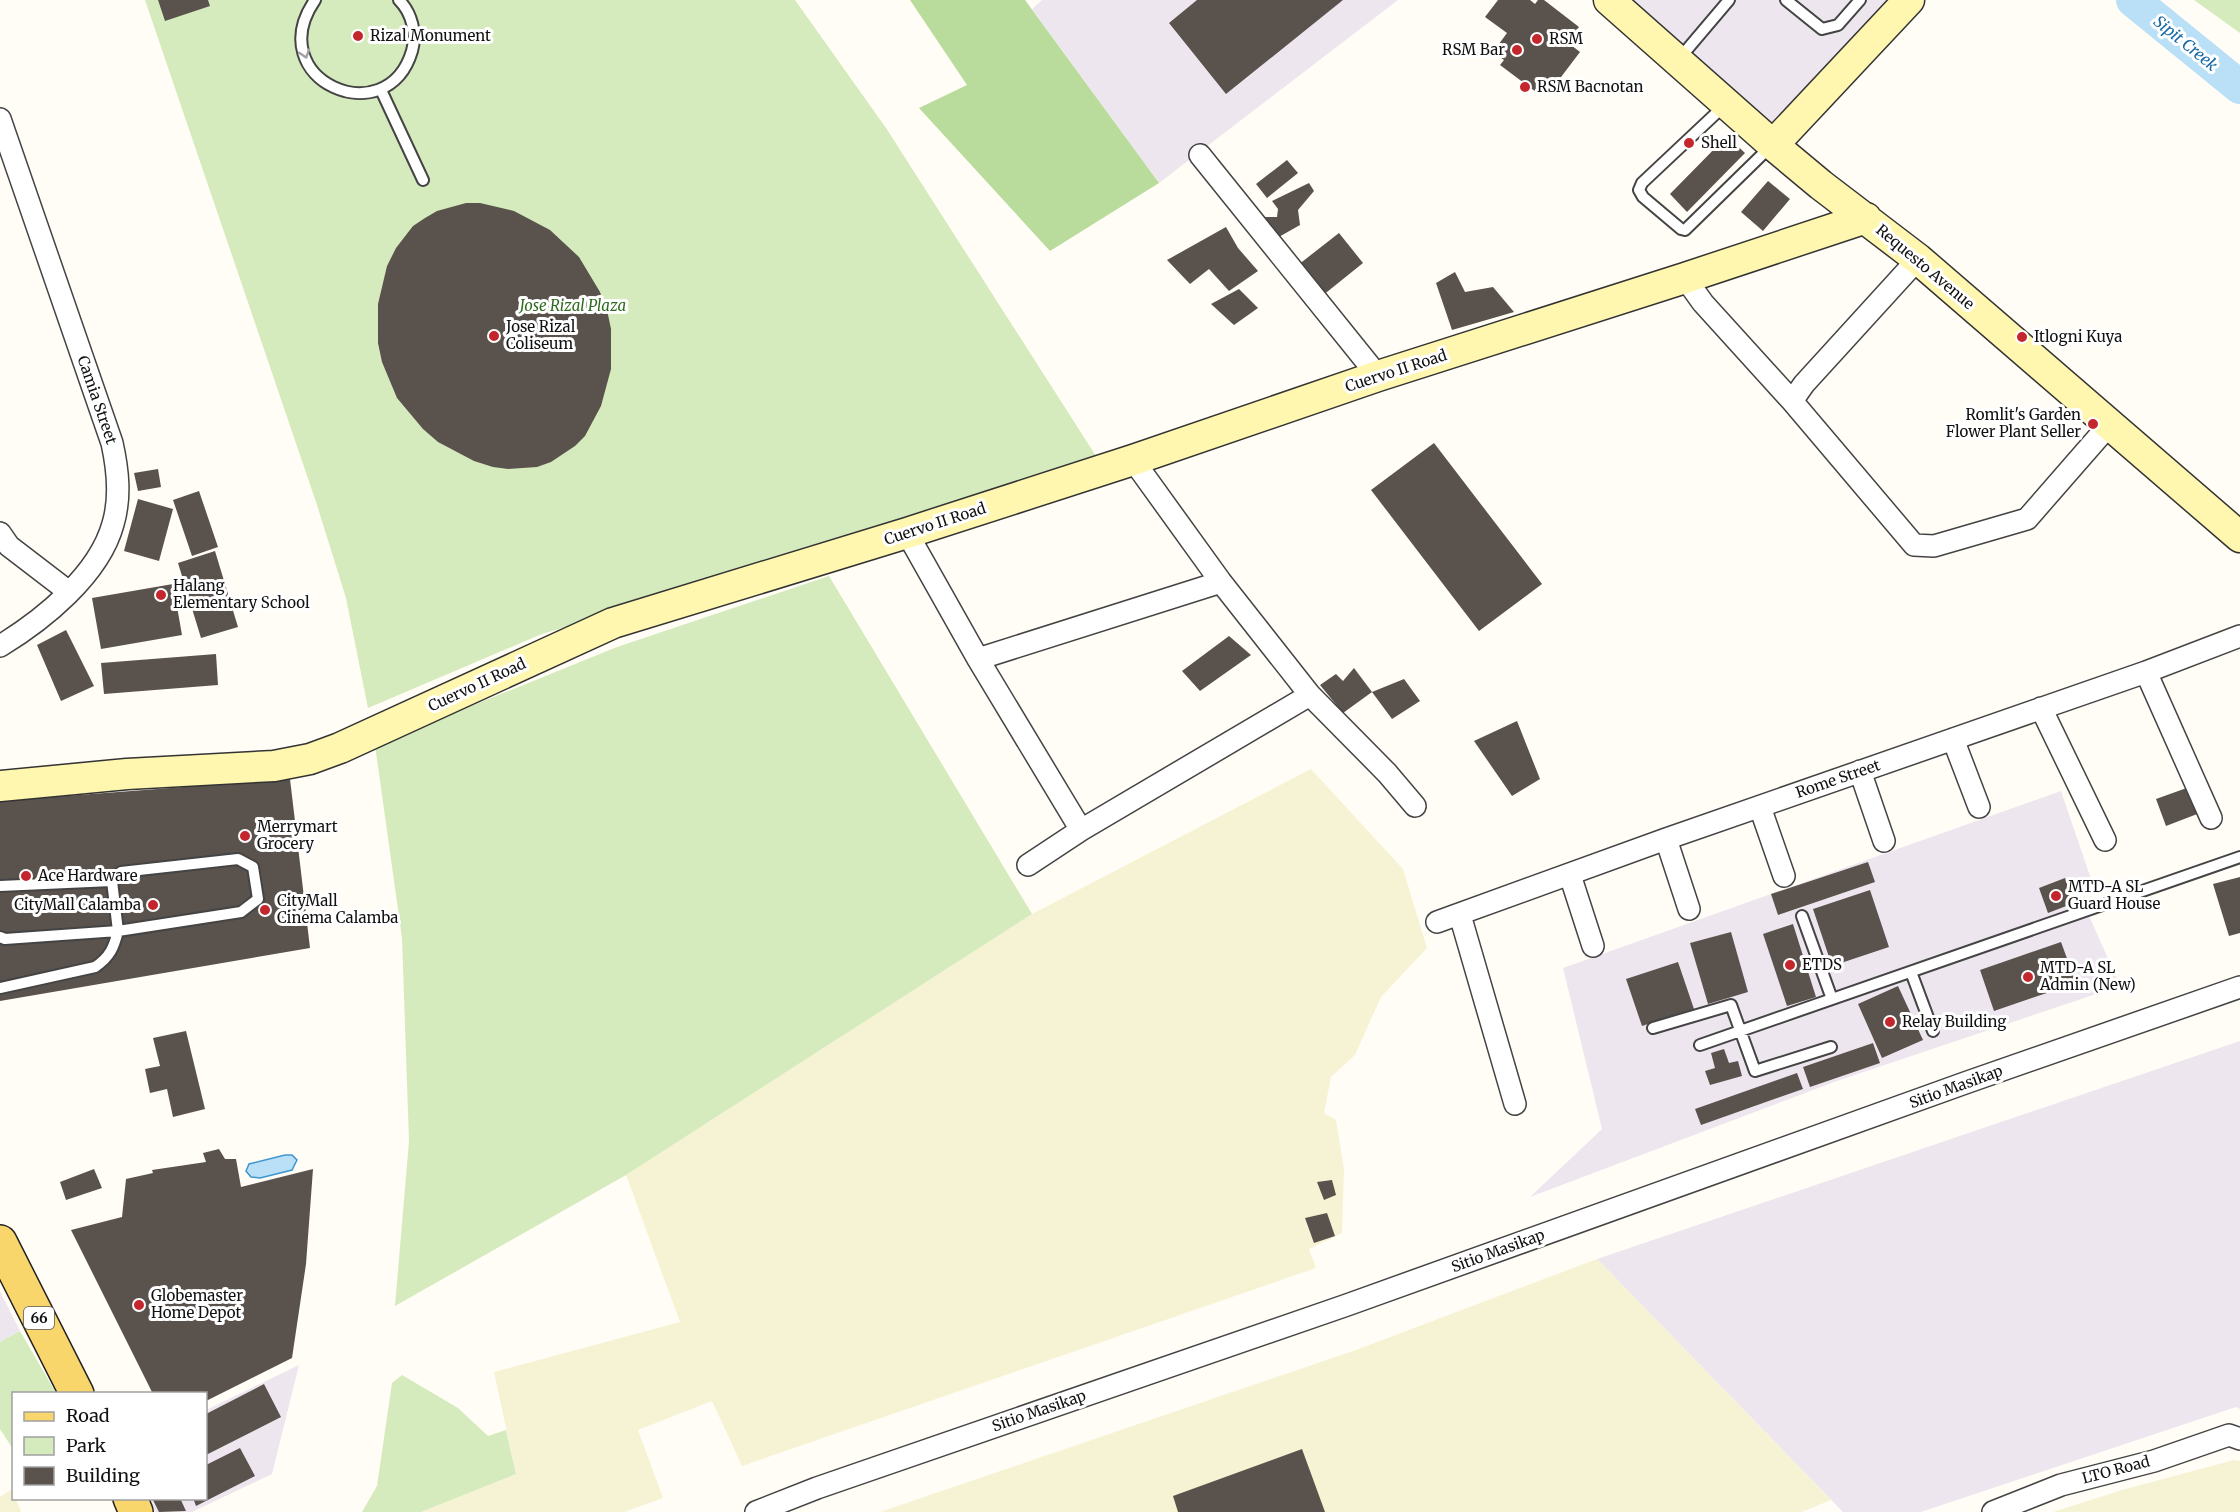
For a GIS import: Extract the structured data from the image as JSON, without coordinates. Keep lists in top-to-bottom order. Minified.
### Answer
{"streets":{"main road":["66"],"street":["Requesto Avenue","Cuervo II Road","Camia Street","Rome Street","Sitio Masikap","LTO Road"]},"crossings":[["Requesto Avenue","Cuervo II Road"]],"water":["Sipit Creek"],"parks":["Jose Rizal Plaza"],"places":["Rizal Monument","RSM","RSM Bar","RSM Bacnotan","Shell","Jose Rizal Coliseum","Itlogni Kuya","Romlit's Garden Flower Plant Seller","Halang Elementary School","Merrymart Grocery","Ace Hardware","MTD-A SL Guard House","CityMall Calamba","CityMall Cinema Calamba","ETDS","MTD-A SL Admin (New)","Relay Building","Globemaster Home Depot"],"legend":["Road","Park","Building"]}
